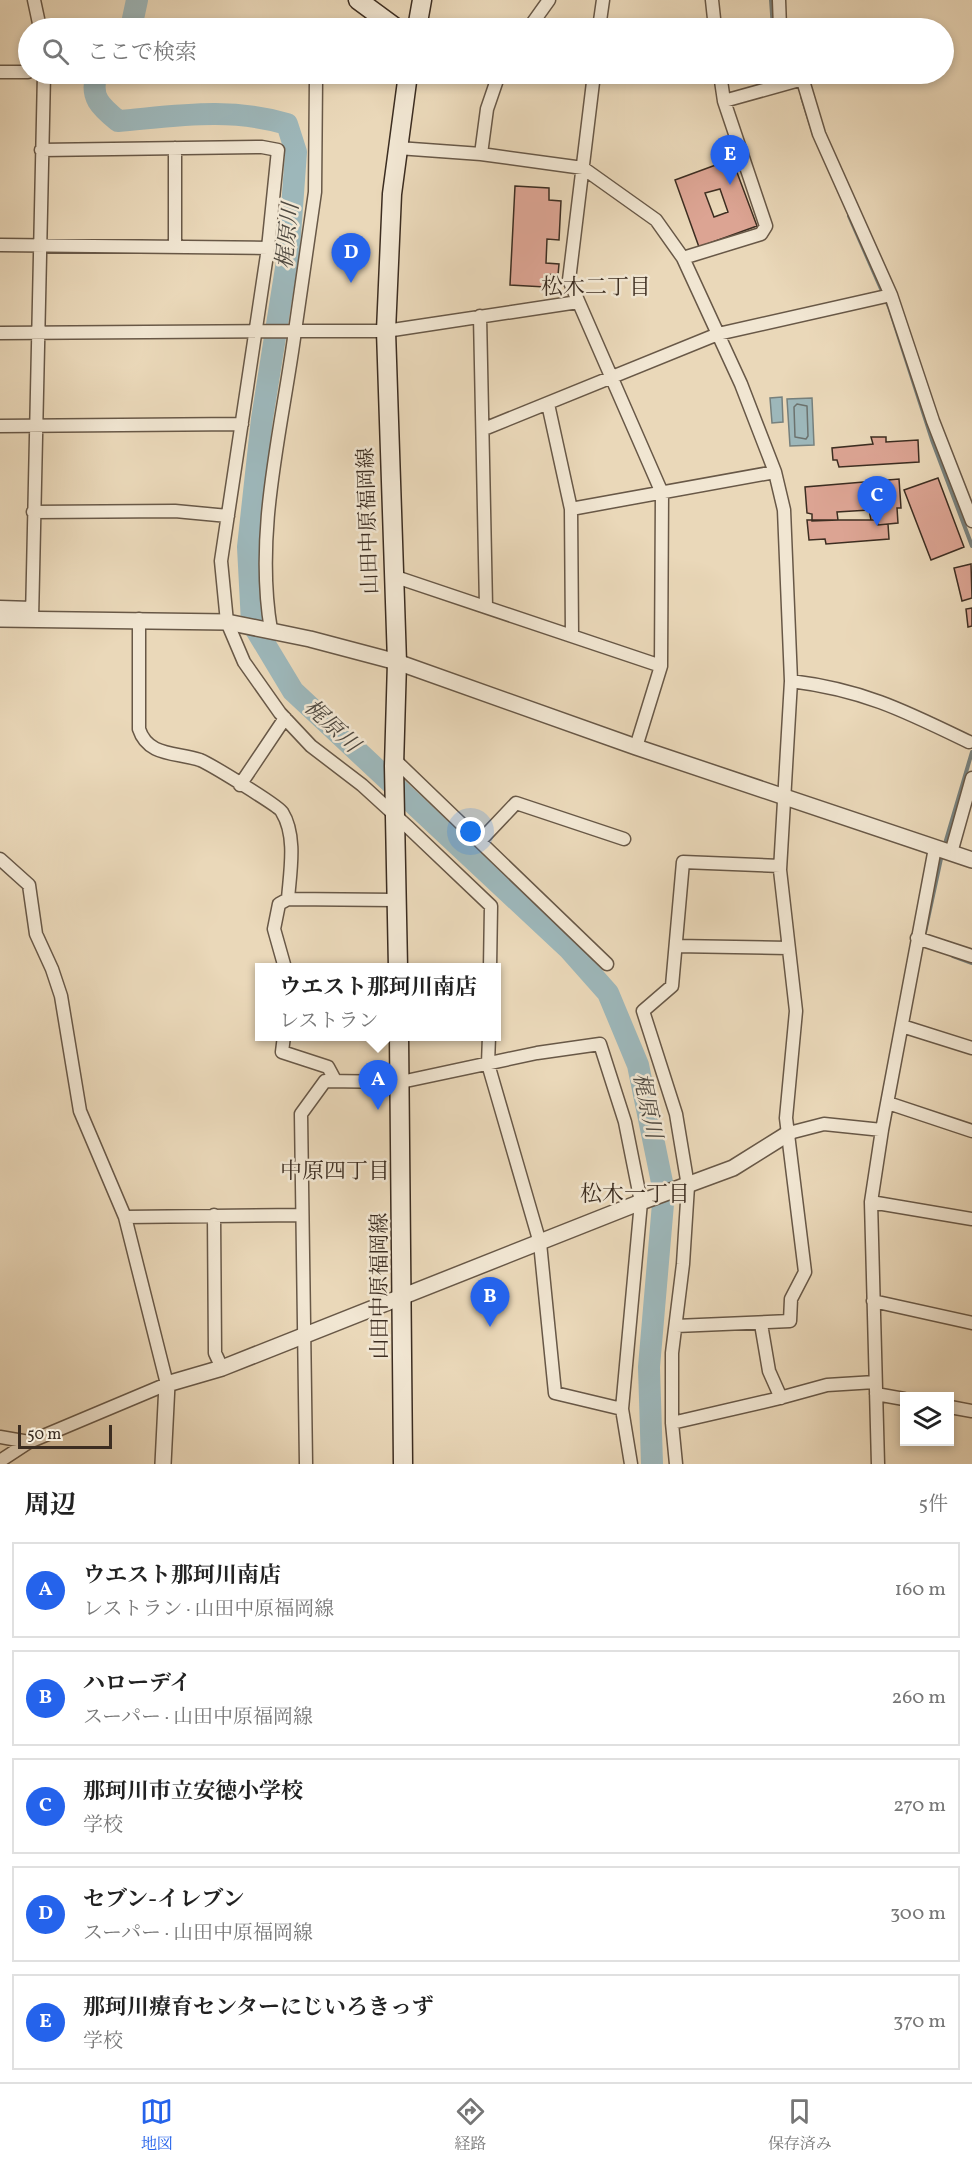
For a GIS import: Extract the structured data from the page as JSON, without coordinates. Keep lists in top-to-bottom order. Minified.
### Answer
{"streets":{"main road":["山田中原福岡線"]},"districts":["松木二丁目","中原四丁目","松木一丁目"],"water":["梶原川"],"scale_bar":"50 m","page":{"search":"ここで検索","pins":["E","D","C","A","B"],"popup":["ウエスト那珂川南店","レストラン"],"scale":"50 m","heading":["周辺","5件"],"list":[{"mark":"A","name":"ウエスト那珂川南店","note":"レストラン · 山田中原福岡線","value":"160 m"},{"mark":"B","name":"ハローデイ","note":"スーパー · 山田中原福岡線","value":"260 m"},{"mark":"C","name":"那珂川市立安徳小学校","note":"学校","value":"270 m"},{"mark":"D","name":"セブン-イレブン","note":"スーパー · 山田中原福岡線","value":"300 m"},{"mark":"E","name":"那珂川療育センターにじいろきっず","note":"学校","value":"370 m"}],"nav":["地図","経路","保存済み"]}}
